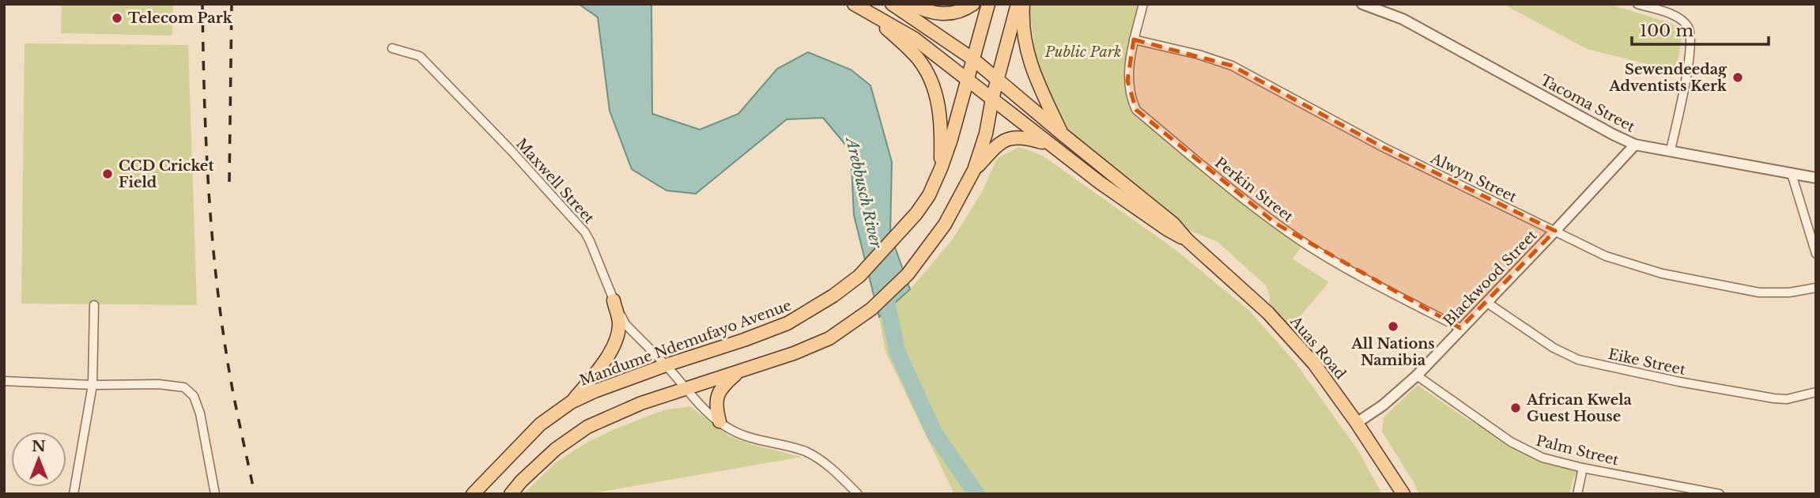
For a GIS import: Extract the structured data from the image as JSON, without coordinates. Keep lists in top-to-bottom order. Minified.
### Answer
{"streets":{"main road":["Mandume Ndemufayo Avenue","Auas Road"],"street":["Tacoma Street","Alwyn Street","Maxwell Street","Perkin Street","Blackwood Street","Eike Street","Palm Street"]},"crossings":[["Tacoma Street","Blackwood Street"],["Alwyn Street","Perkin Street"],["Alwyn Street","Blackwood Street"],["Maxwell Street","Mandume Ndemufayo Avenue"],["Perkin Street","Blackwood Street"],["Blackwood Street","Auas Road"],["Blackwood Street","Eike Street"],["Blackwood Street","Palm Street"],["Mandume Ndemufayo Avenue","Auas Road"]],"water":["Arebbusch River"],"parks":["Public Park"],"places":["Telecom Park","Sewendeedag Adventists Kerk","CCD Cricket Field","All Nations Namibia","African Kwela Guest House"],"scale_bar":"100 m","north":"top"}
